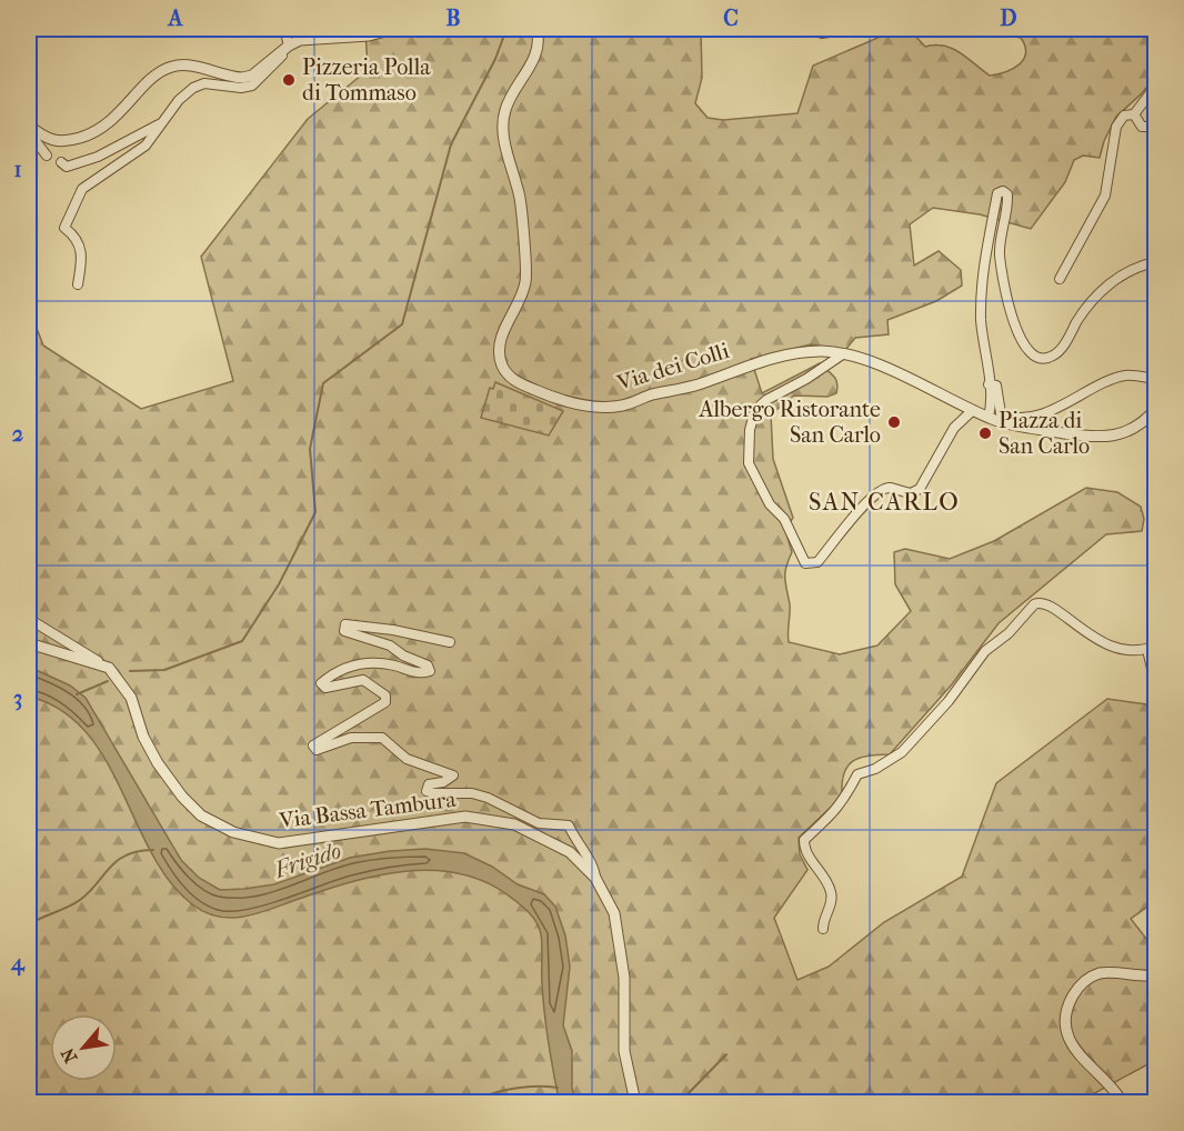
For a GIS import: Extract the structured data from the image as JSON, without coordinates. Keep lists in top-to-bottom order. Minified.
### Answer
{"streets":{"street":["Via dei Colli","Via Bassa Tambura"]},"districts":["SAN CARLO"],"water":["Frigido"],"places":["Pizzeria Polla di Tommaso","Albergo Ristorante San Carlo","Piazza di San Carlo"],"north":"bottom left","grid":{"columns":["A","B","C","D"],"rows":["1","2","3","4"]}}
